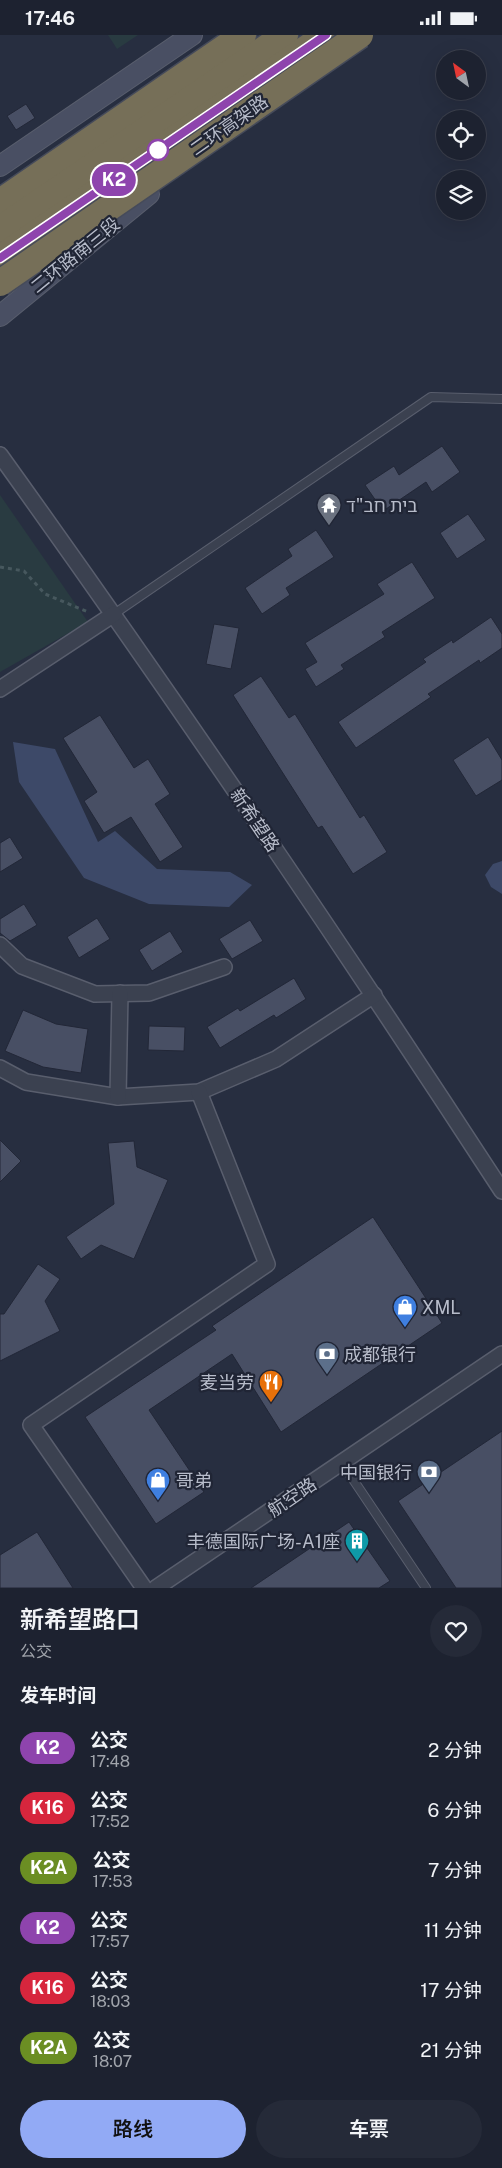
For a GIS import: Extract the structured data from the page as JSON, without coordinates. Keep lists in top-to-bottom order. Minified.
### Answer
{"streets":{"highway":["二环高架路"],"main road":["二环路南三段"],"street":["新希望路","航空路"]},"places":{"temple":["בית חב\"ד"],"shop":["XML","哥弟"],"bank":["成都银行","中国银行"],"restaurant":["麦当劳"],"building":["丰德国际广场-A1座"]},"lines":["bus line K2"],"north":"top left","page":{"status":"17:46","on_map":"K2","heading":[["新希望路口","公交"],"发车时间"],"list":[{"mark":"K2","name":"公交","note":"17:48","value":"2 分钟"},{"mark":"K16","name":"公交","note":"17:52","value":"6 分钟"},{"mark":"K2A","name":"公交","note":"17:53","value":"7 分钟"},{"mark":"K2","name":"公交","note":"17:57","value":"11 分钟"},{"mark":"K16","name":"公交","note":"18:03","value":"17 分钟"},{"mark":"K2A","name":"公交","note":"18:07","value":"21 分钟"}],"buttons":["路线","车票"]}}
